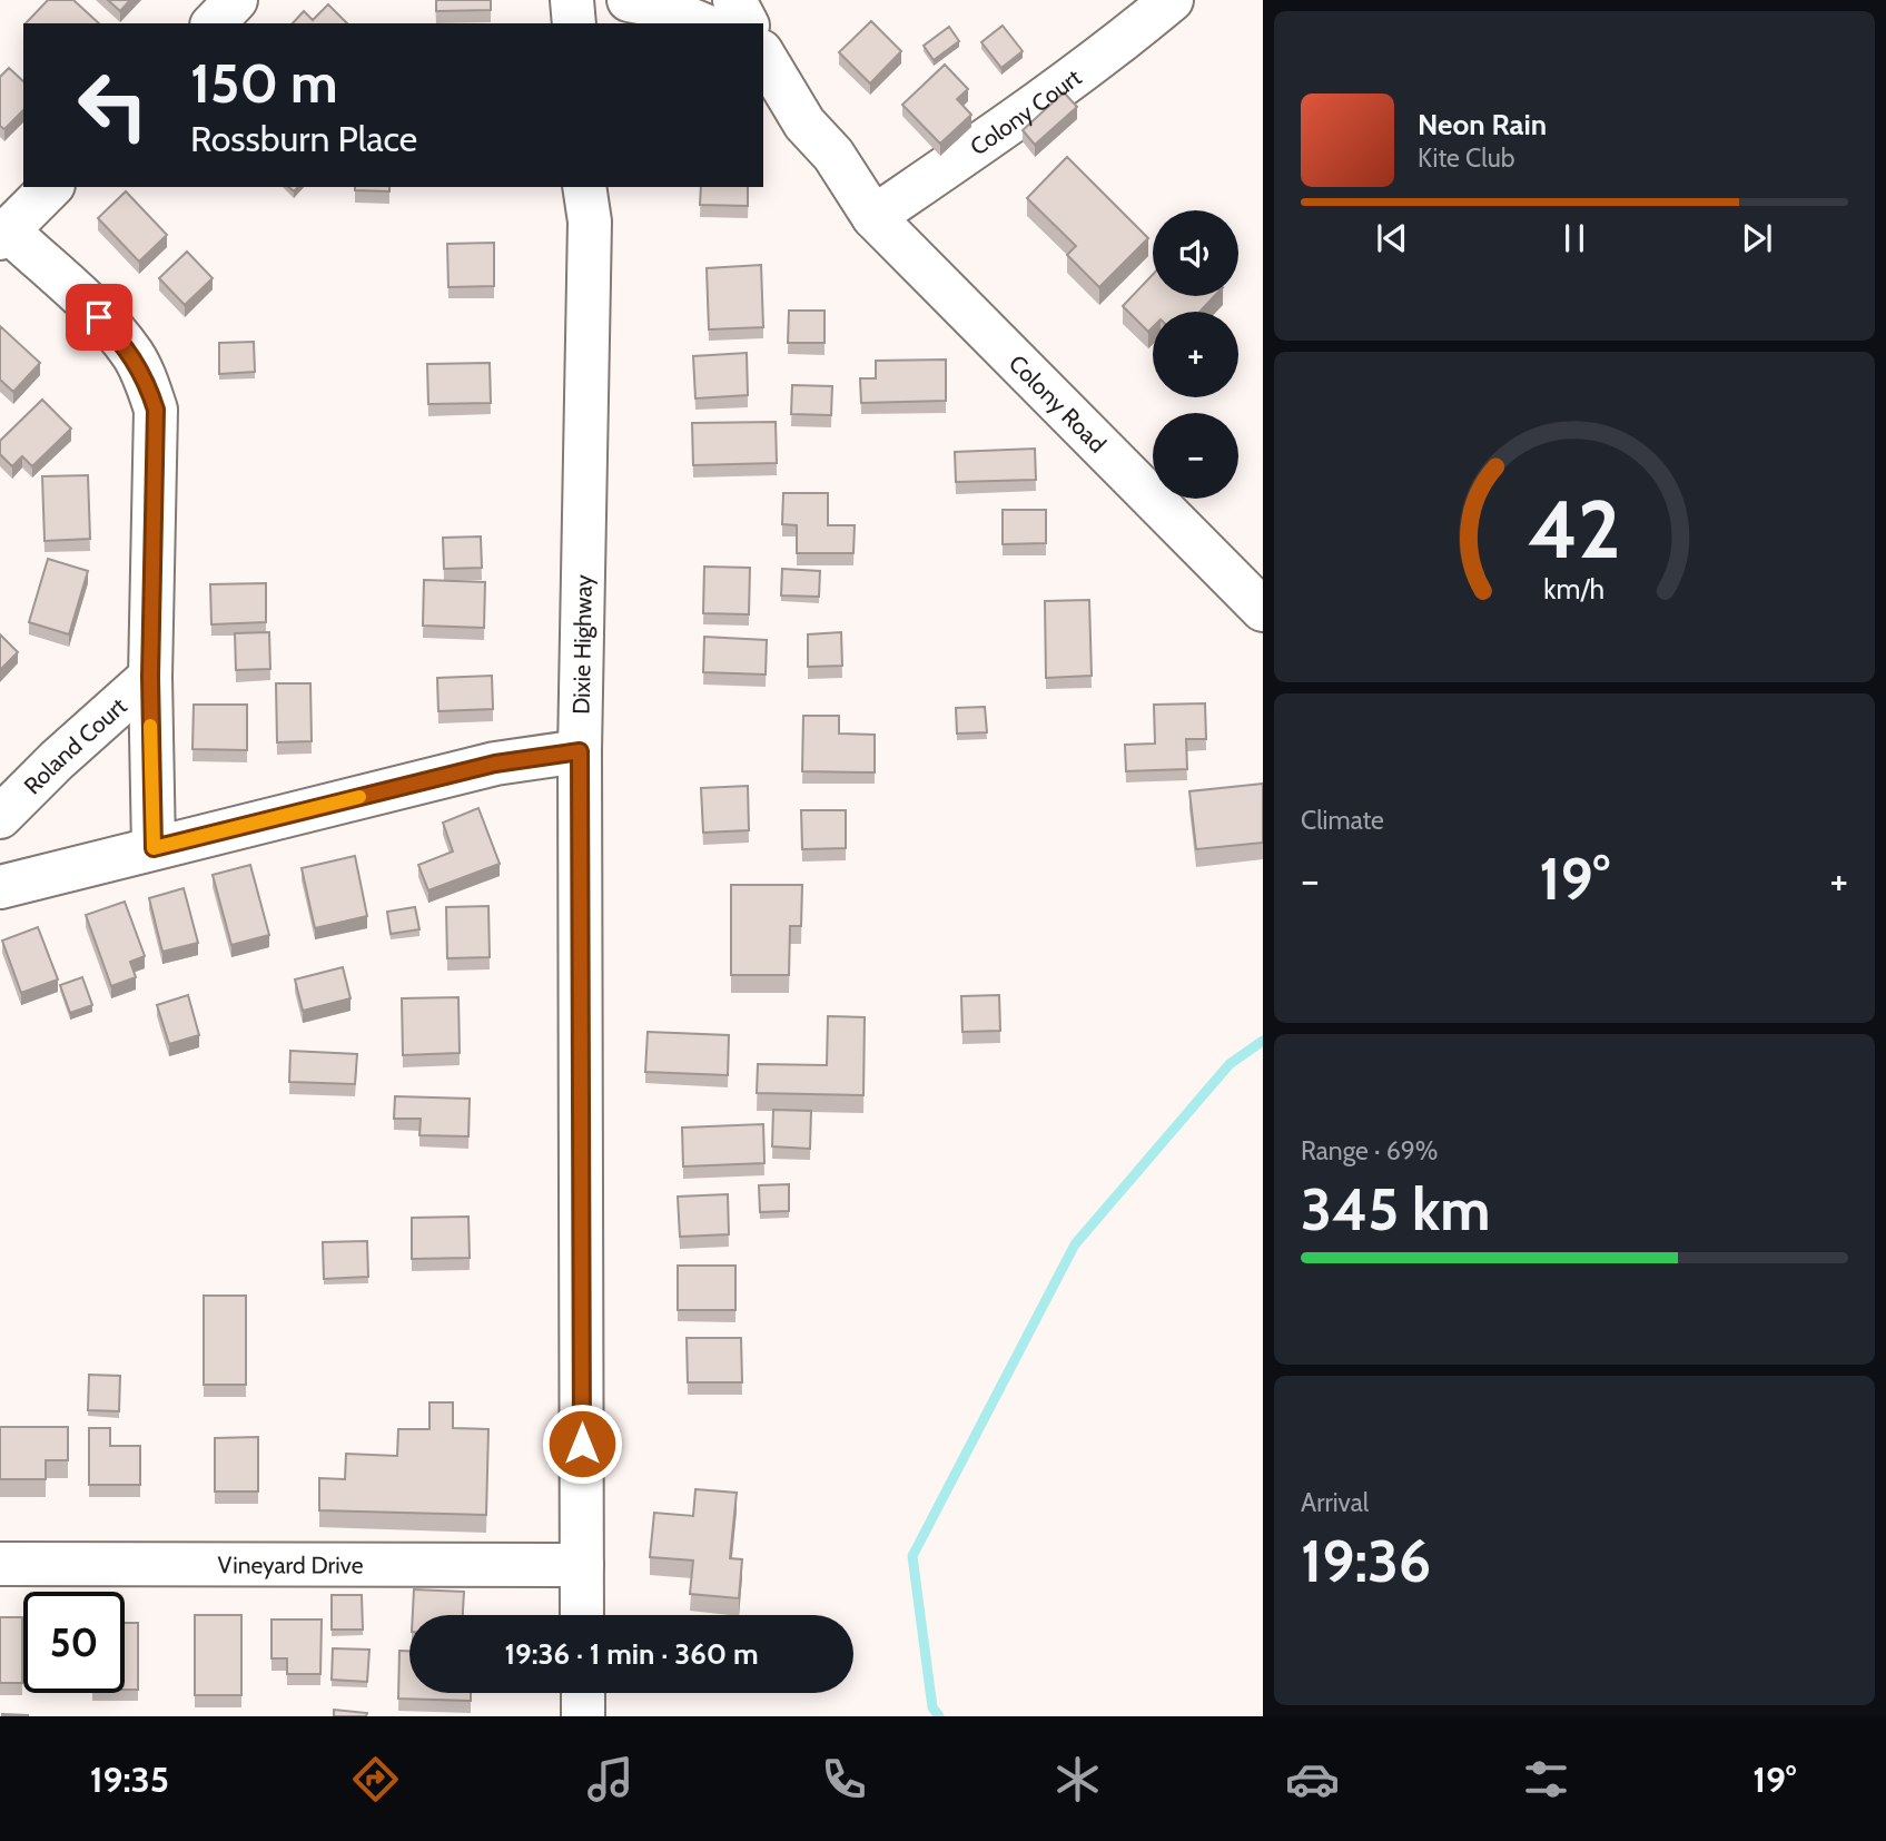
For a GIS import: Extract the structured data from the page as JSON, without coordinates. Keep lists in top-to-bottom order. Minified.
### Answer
{"streets":{"street":["Colony Court","Colony Road","Dixie Highway","Roland Court","Vineyard Drive"]},"crossings":[["Colony Court","Colony Road"],["Dixie Highway","Vineyard Drive"]],"page":{"turn":["150 m","Rossburn Place"],"song":["Neon Rain","Kite Club"],"map_buttons":["+","−"],"tile":["Climate",["Range · 69%","345 km"],["Arrival","19:36"]],"heat":["−","19°","+"],"limit":"50","trip":"19:36 · 1 min · 360 m","tabs":["19:35","19°"],"gauge":["42","km/h"]}}
